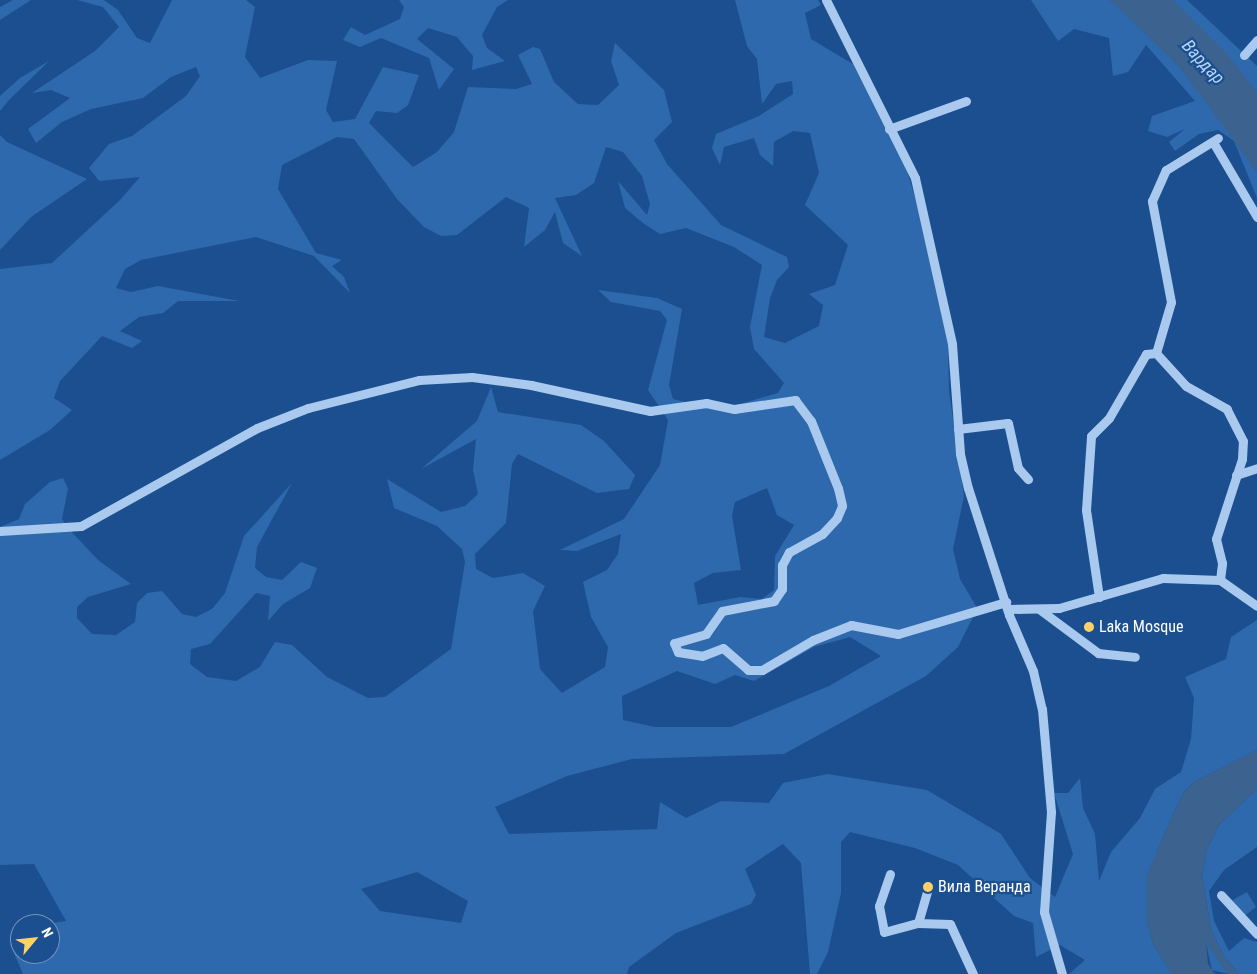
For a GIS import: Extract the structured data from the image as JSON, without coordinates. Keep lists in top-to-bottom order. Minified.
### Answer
{"water":["Вардар"],"places":["Laka Mosque","Вила Веранда"],"north":"top right"}
